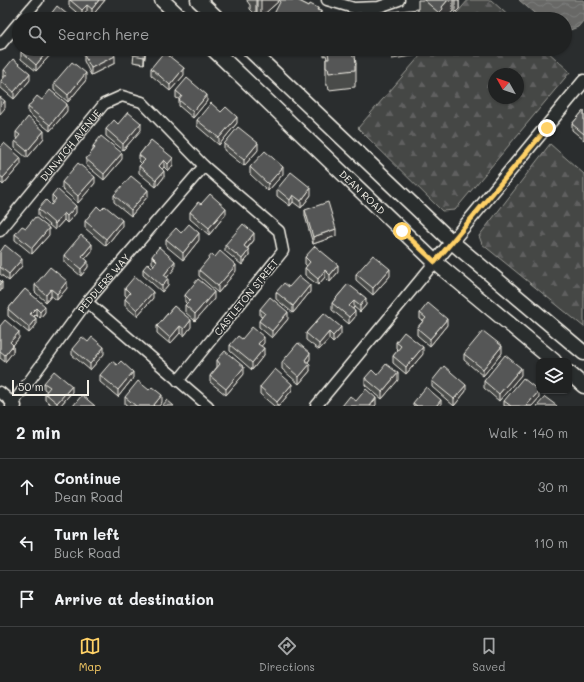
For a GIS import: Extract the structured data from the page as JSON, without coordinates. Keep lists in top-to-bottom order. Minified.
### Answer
{"streets":{"main road":["DEAN ROAD"],"street":["DUNWICH AVENUE","PEDDLERS WAY","CASTLETON STREET"]},"crossings":[["DUNWICH AVENUE","PEDDLERS WAY"],["DUNWICH AVENUE","CASTLETON STREET"],["PEDDLERS WAY","CASTLETON STREET"]],"scale_bar":"50 m","north":"top left","page":{"search":"Search here","scale":"50 m","heading":["2 min","Walk · 140 m"],"list":[["Continue","Dean Road","30 m"],["Turn left","Buck Road","110 m"],"Arrive at destination"],"nav":["Map","Directions","Saved"]}}
